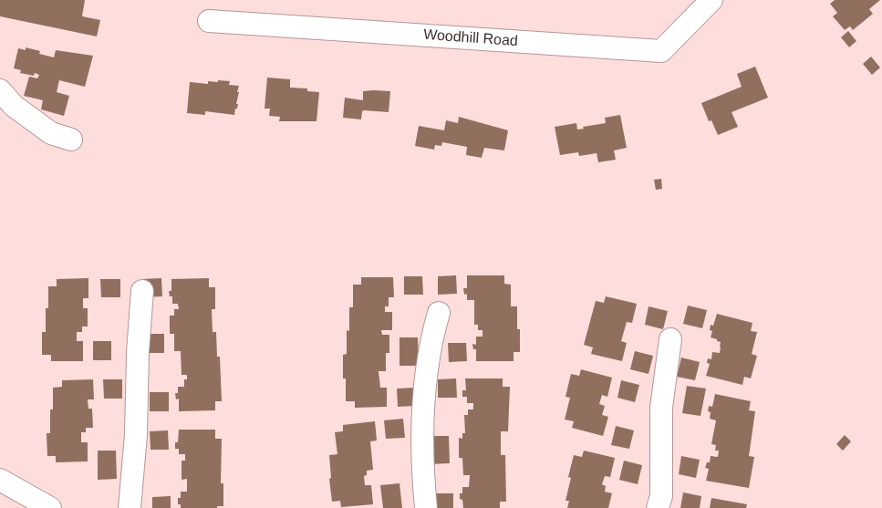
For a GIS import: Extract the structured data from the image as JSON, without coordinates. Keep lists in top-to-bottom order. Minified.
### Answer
{"streets":{"street":["Woodhill Road"]}}
